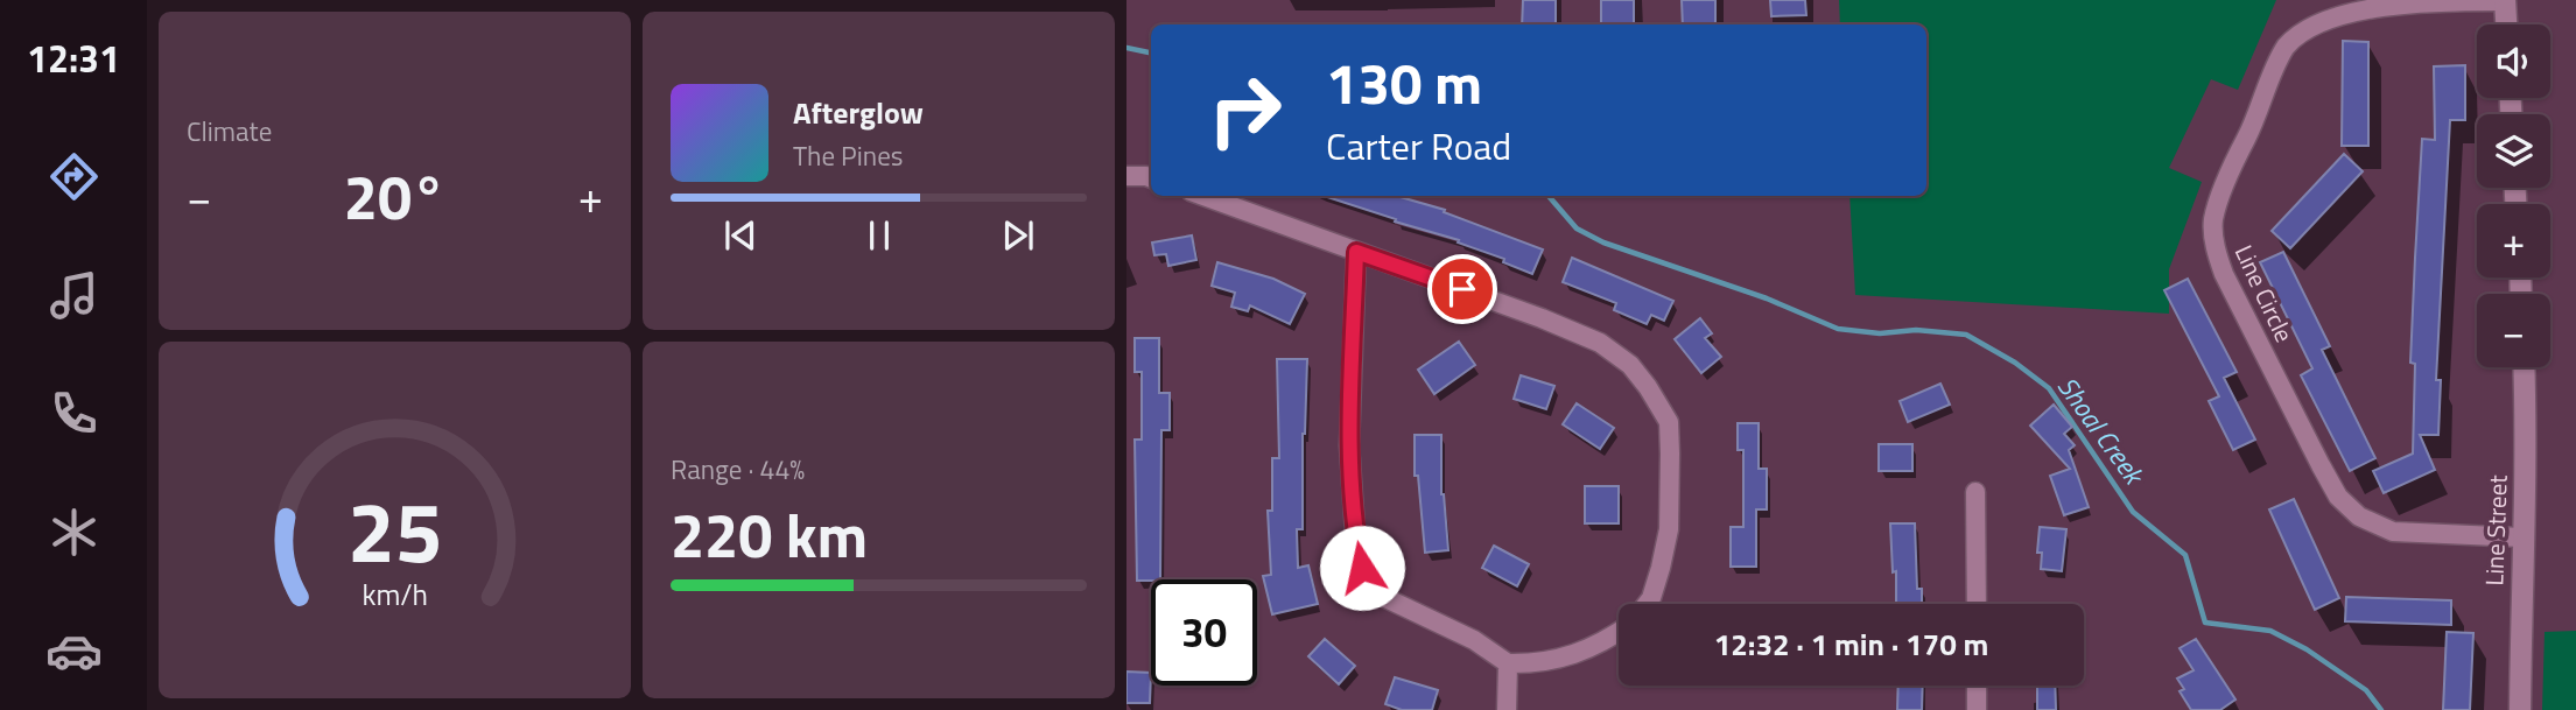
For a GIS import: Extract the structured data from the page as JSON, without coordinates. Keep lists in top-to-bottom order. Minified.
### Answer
{"streets":{"street":["Line Circle","Line Street"]},"crossings":[["Line Circle","Line Street"]],"water":["Shoal Creek"],"page":{"tabs":"12:31","tile":["Climate",["Range · 44%","220 km"]],"map_buttons":["+","−"],"turn":["130 m","Carter Road"],"song":["Afterglow","The Pines"],"heat":["−","20°","+"],"limit":"30","trip":"12:32 · 1 min · 170 m","gauge":["25","km/h"]}}
